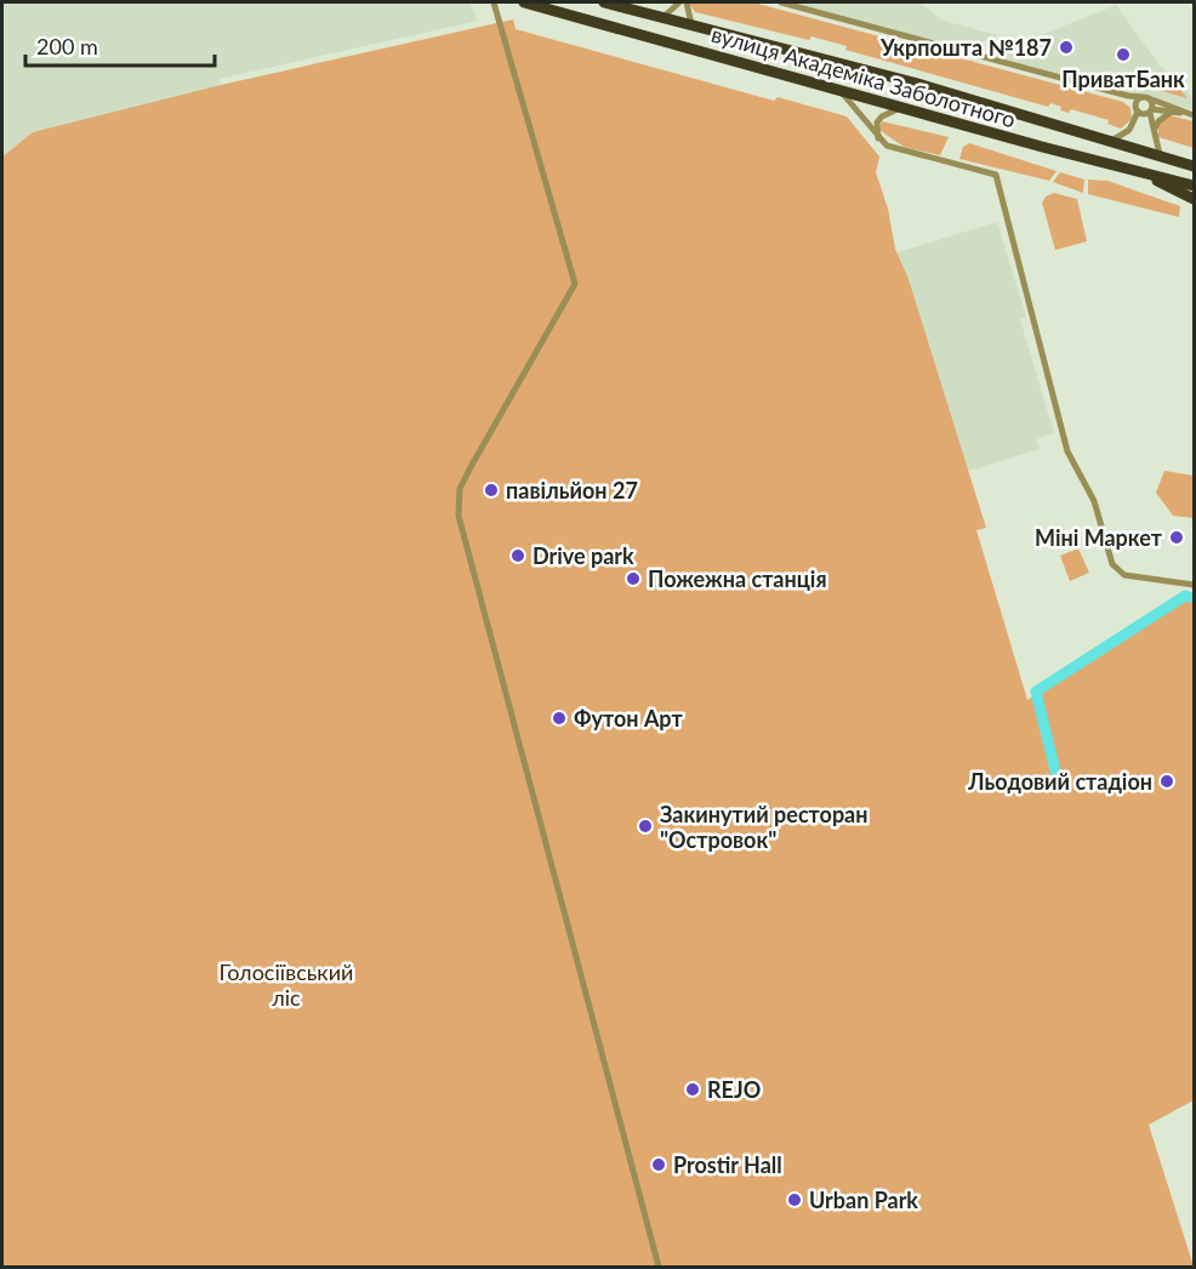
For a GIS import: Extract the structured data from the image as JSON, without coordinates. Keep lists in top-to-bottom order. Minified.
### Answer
{"streets":{"highway":["вулиця Академіка Заболотного"]},"parks":["Голосіївський ліс"],"places":["Укрпошта №187","ПриватБанк","павільйон 27","Міні Маркет","Drive park","Пожежна станція","Футон Арт","Льодовий стадіон","Закинутий ресторан \"Островок\"","REJO","Prostir Hall","Urban Park"],"scale_bar":"200 m"}
